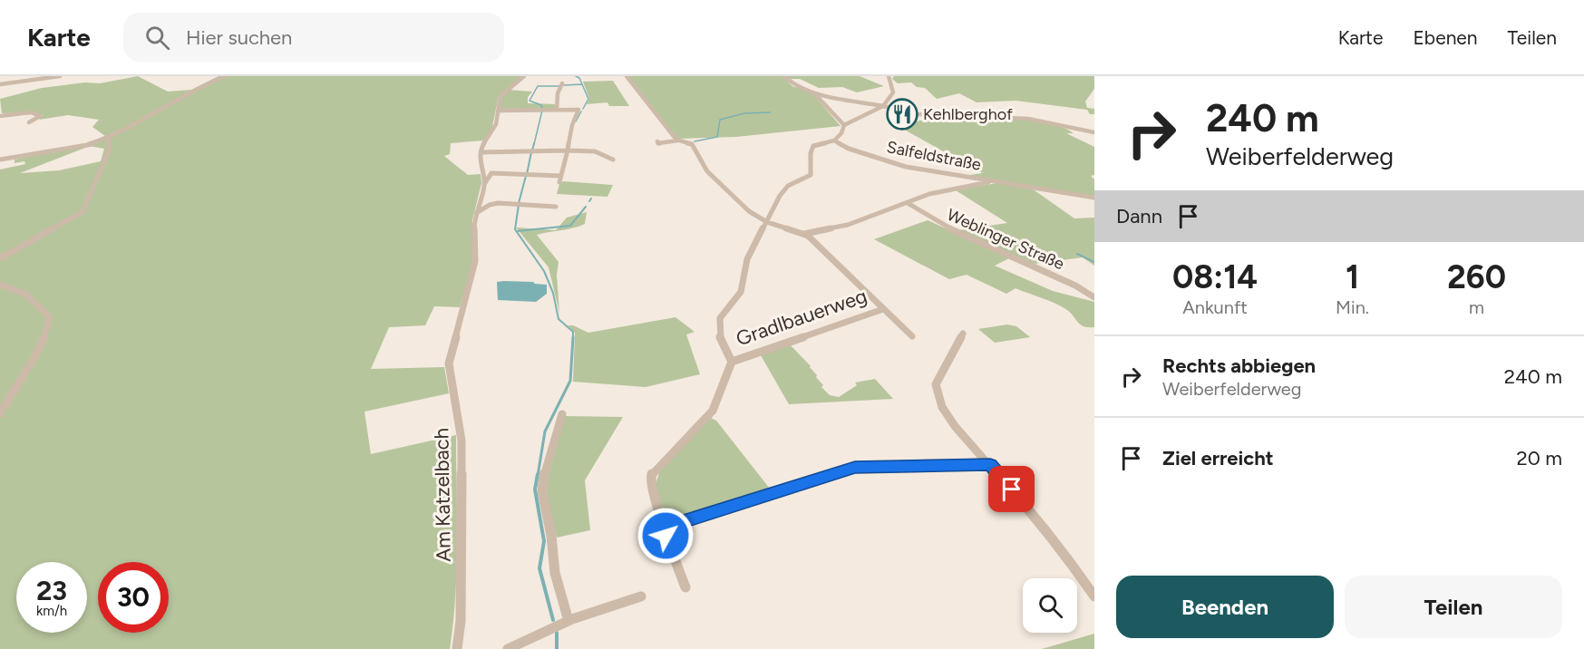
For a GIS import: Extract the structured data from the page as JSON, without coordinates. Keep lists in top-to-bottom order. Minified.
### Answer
{"streets":{"street":["Salfeldstraße","Weblinger Straße","Gradlbauerweg","Am Katzelbach"]},"crossings":[["Salfeldstraße","Gradlbauerweg"]],"places":{"restaurant":["Kehlberghof"]},"page":{"header":"Karte","search":"Hier suchen","nav":["Karte","Ebenen","Teilen"],"turn":["240 m","Weiberfelderweg"],"then":"Dann","eta":["08:14","Ankunft","1","Min.","260","m"],"list":[{"name":"Rechts abbiegen","note":"Weiberfelderweg","value":"240 m"},{"name":"Ziel erreicht","value":"20 m"}],"speed":"23 km/h","limit":"30","buttons":["Beenden","Teilen"]}}
